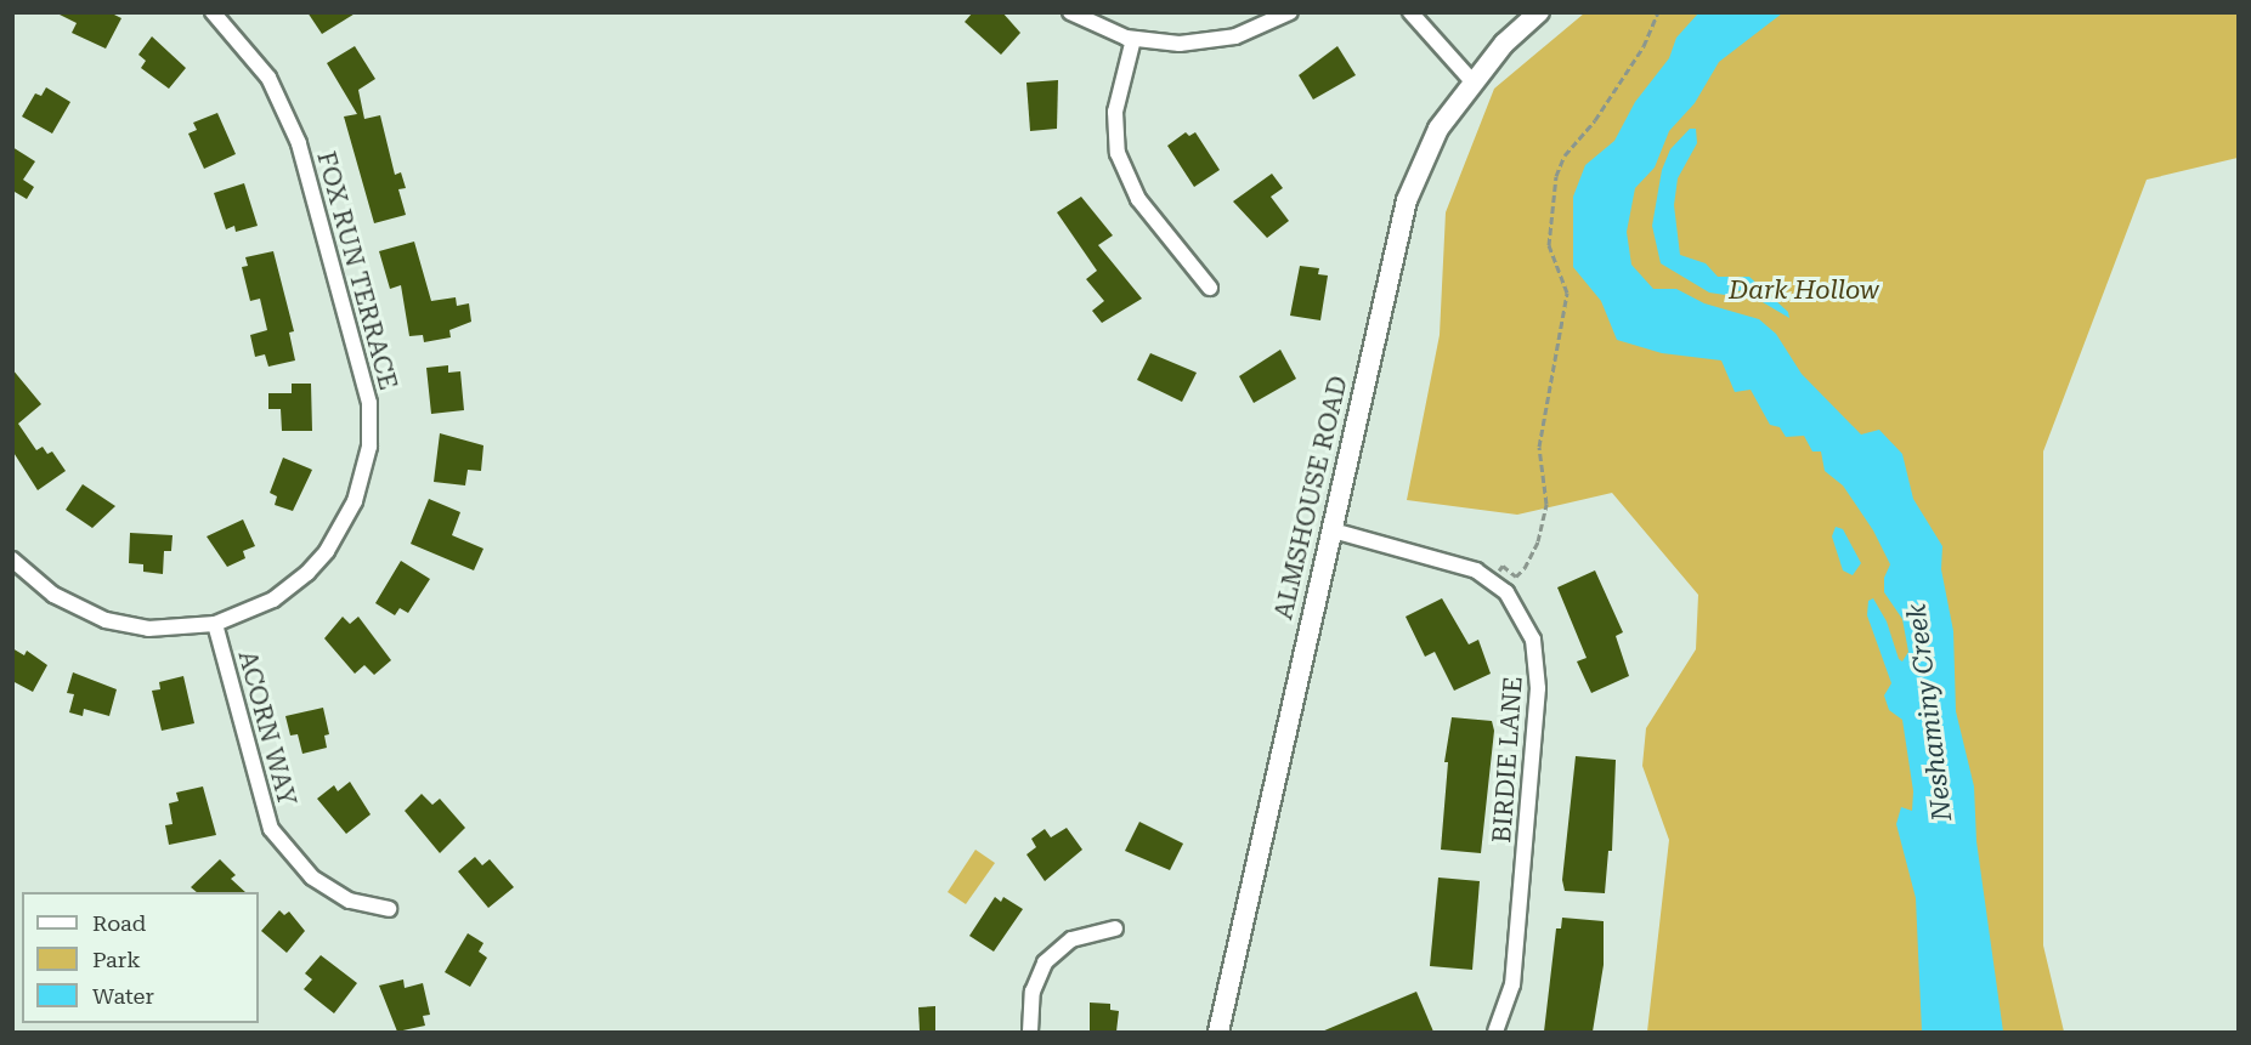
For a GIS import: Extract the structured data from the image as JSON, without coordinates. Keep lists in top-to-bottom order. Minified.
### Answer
{"streets":{"main road":["ALMSHOUSE ROAD"],"street":["FOX RUN TERRACE","ACORN WAY","BIRDIE LANE"]},"crossings":[["FOX RUN TERRACE","ACORN WAY"],["ALMSHOUSE ROAD","BIRDIE LANE"]],"water":["Neshaminy Creek"],"parks":["Dark Hollow"],"legend":["Road","Park","Water"]}
